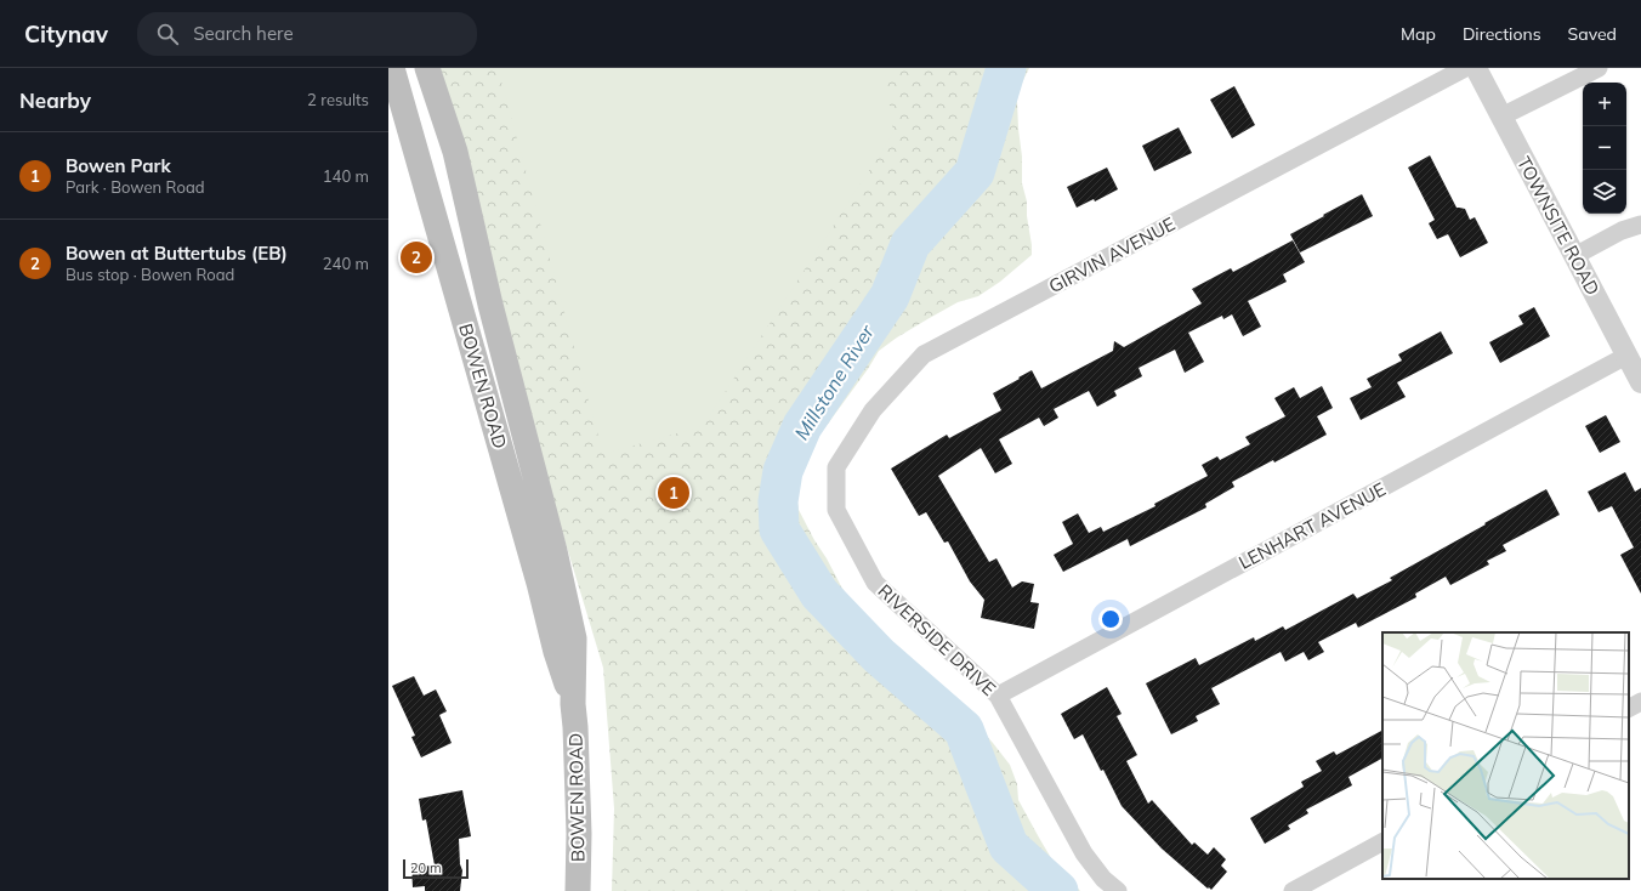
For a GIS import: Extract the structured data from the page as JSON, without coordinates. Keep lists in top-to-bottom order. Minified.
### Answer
{"streets":{"main road":["BOWEN ROAD"],"street":["TOWNSITE ROAD","GIRVIN AVENUE","LENHART AVENUE","RIVERSIDE DRIVE"]},"crossings":[["TOWNSITE ROAD","LENHART AVENUE"],["GIRVIN AVENUE","RIVERSIDE DRIVE"],["LENHART AVENUE","RIVERSIDE DRIVE"]],"water":["Millstone River"],"scale_bar":"20 m","page":{"header":"Citynav","search":"Search here","nav":["Map","Directions","Saved"],"heading":["Nearby","2 results"],"map_buttons":["+","−"],"list":[{"mark":"1","name":"Bowen Park","note":"Park · Bowen Road","value":"140 m"},{"mark":"2","name":"Bowen at Buttertubs (EB)","note":"Bus stop · Bowen Road","value":"240 m"}],"pins":["2","1"],"scale":"20 m"}}
